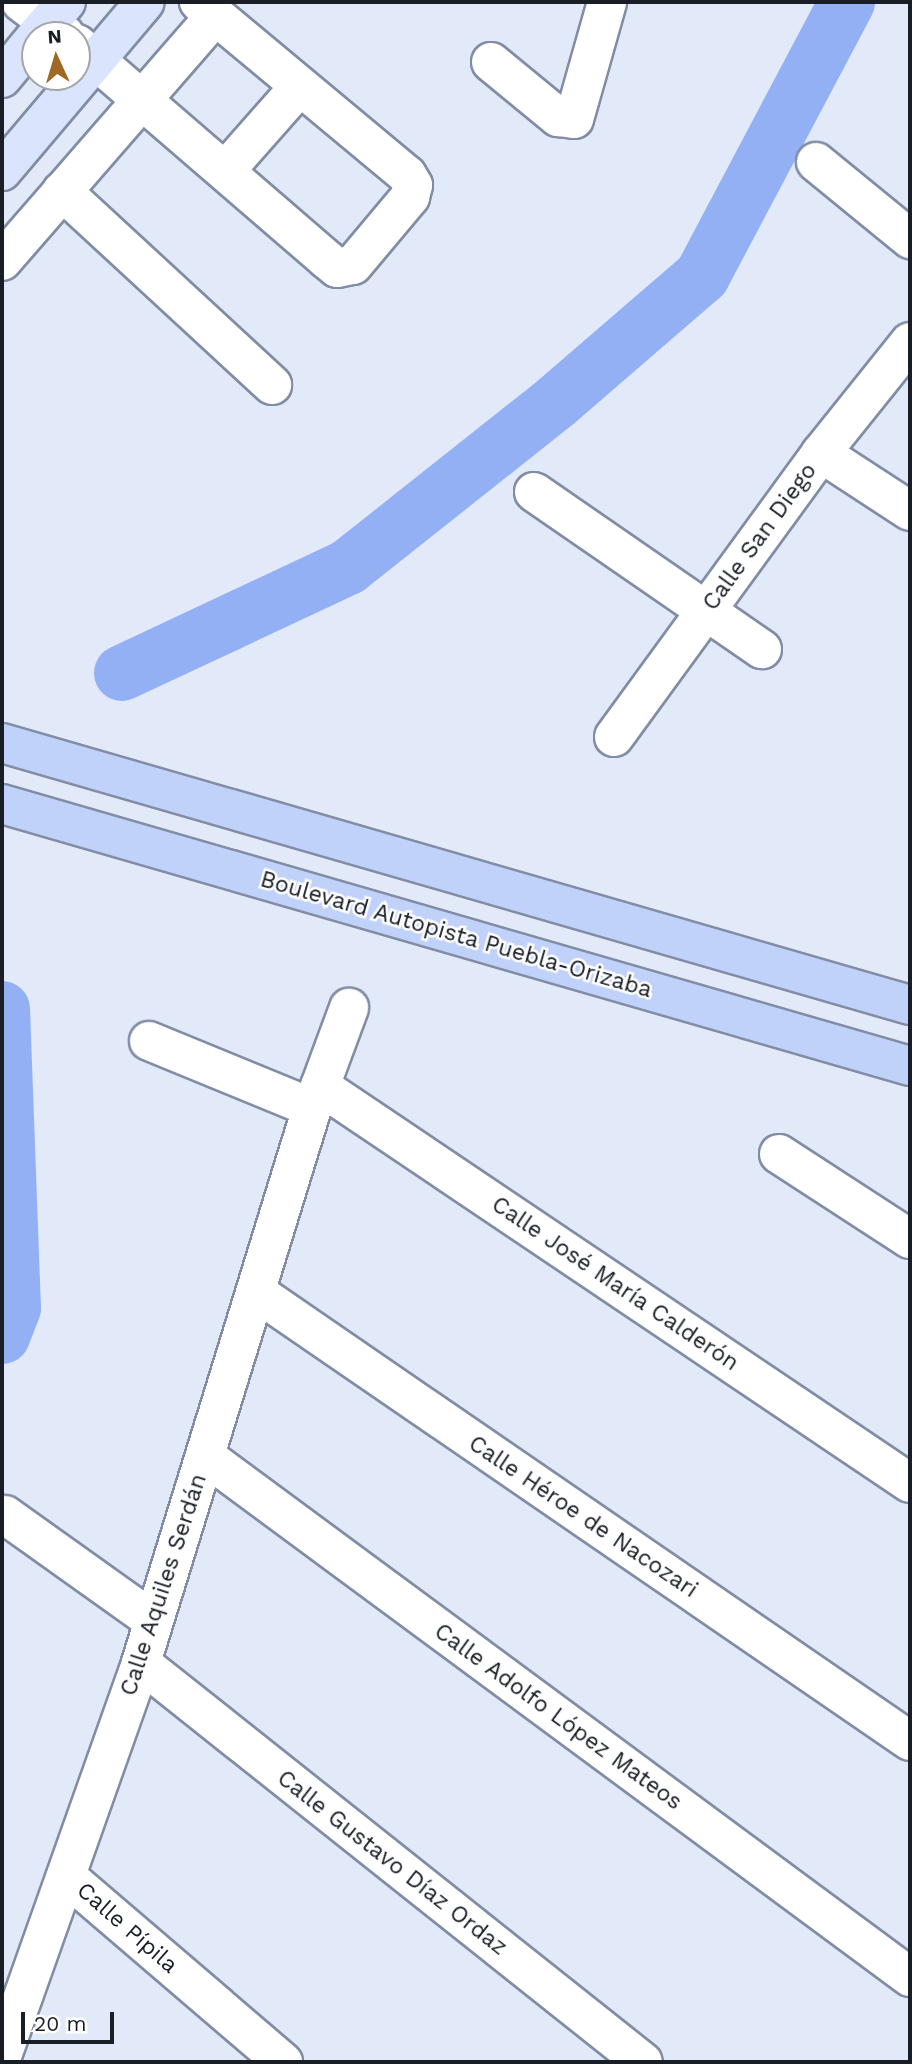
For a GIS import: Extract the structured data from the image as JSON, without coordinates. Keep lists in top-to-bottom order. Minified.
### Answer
{"streets":{"highway":["Boulevard Autopista Puebla-Orizaba"],"street":["Calle San Diego","Calle José María Calderón","Calle Héroe de Nacozari","Calle Aquiles Serdán","Calle Adolfo López Mateos","Calle Gustavo Díaz Ordaz","Calle Pípila"]},"crossings":[["Calle José María Calderón","Calle Aquiles Serdán"],["Calle Héroe de Nacozari","Calle Aquiles Serdán"],["Calle Aquiles Serdán","Calle Adolfo López Mateos"],["Calle Aquiles Serdán","Calle Gustavo Díaz Ordaz"],["Calle Aquiles Serdán","Calle Pípila"]],"scale_bar":"20 m","north":"top"}
